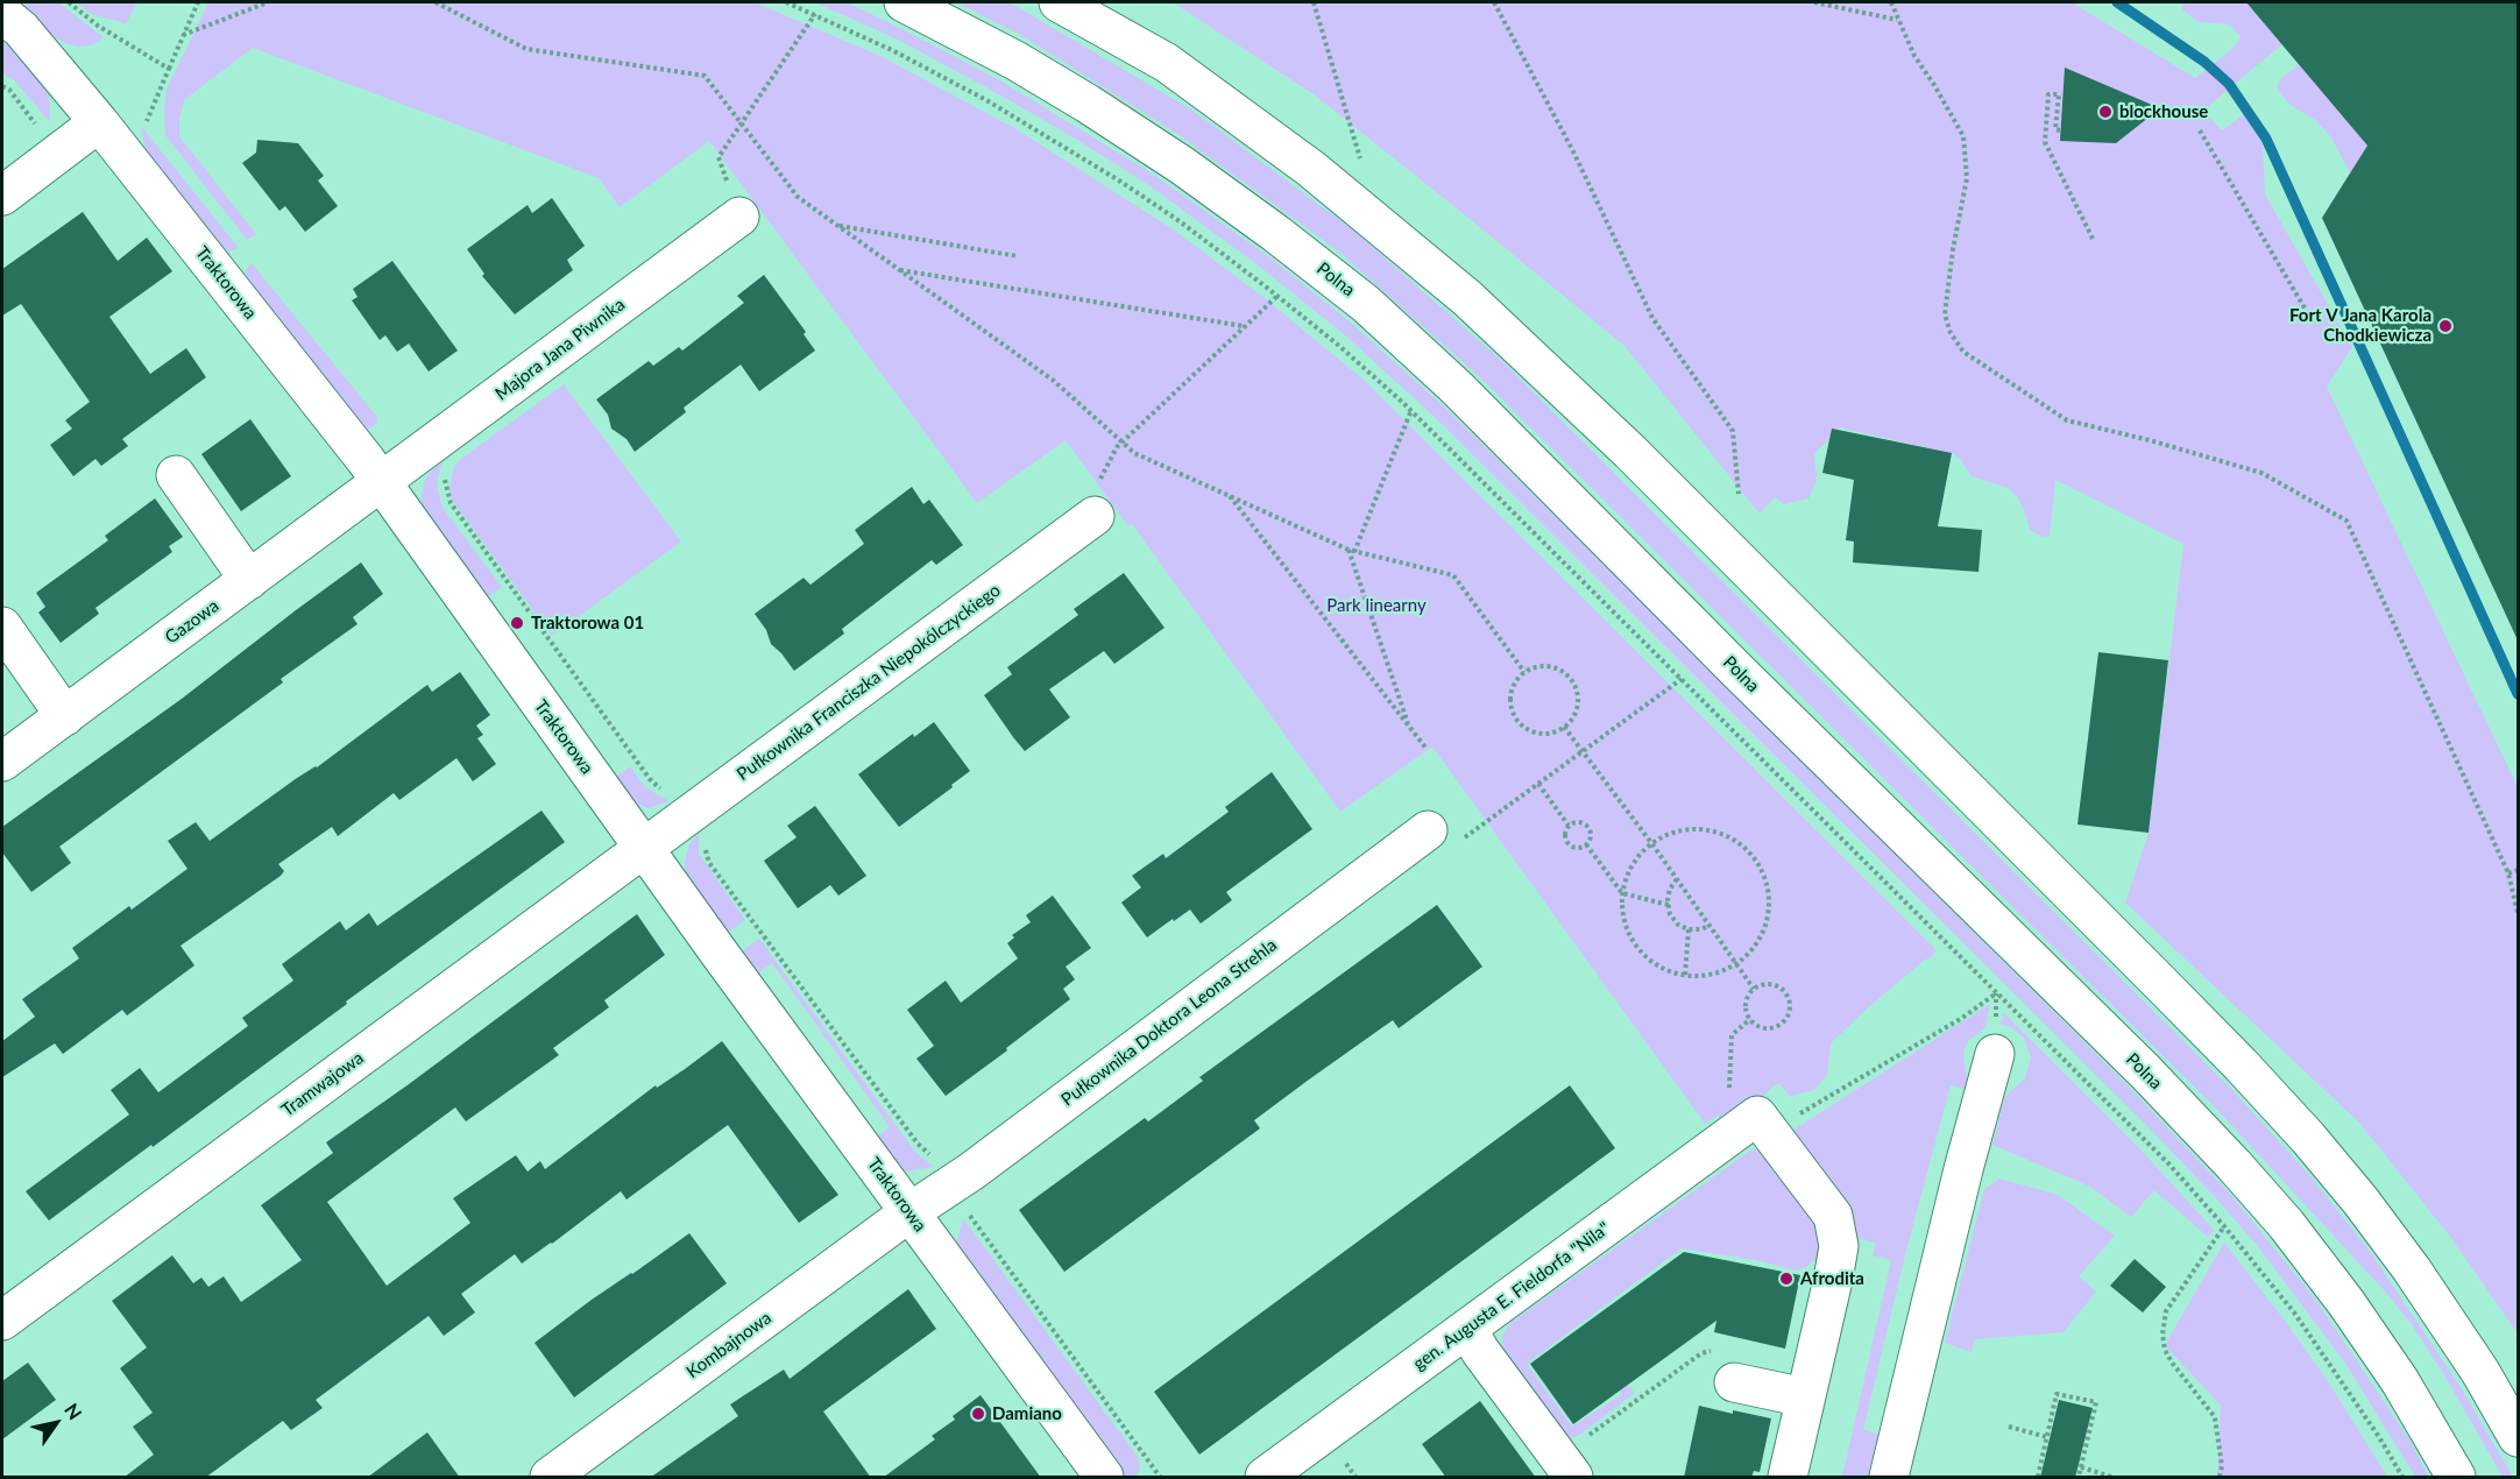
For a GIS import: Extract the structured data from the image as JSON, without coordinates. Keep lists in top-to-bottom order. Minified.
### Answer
{"streets":{"street":["Polna","Traktorowa","Majora Jana Piwnika","Gazowa","Pułkownika Franciszka Niepokólczyckiego","Pułkownika Doktora Leona Strehla","Tramwajowa","gen. Augusta E. Fieldorfa \"Nila\"","Kombajnowa"]},"crossings":[["Traktorowa","Majora Jana Piwnika"],["Traktorowa","Gazowa"],["Traktorowa","Pułkownika Franciszka Niepokólczyckiego"],["Traktorowa","Pułkownika Doktora Leona Strehla"],["Traktorowa","Tramwajowa"],["Traktorowa","Kombajnowa"],["Majora Jana Piwnika","Gazowa"],["Pułkownika Franciszka Niepokólczyckiego","Tramwajowa"],["Pułkownika Doktora Leona Strehla","Kombajnowa"]],"parks":["Park linearny"],"places":["blockhouse","Fort V Jana Karola Chodkiewicza","Traktorowa 01","Afrodita","Damiano"],"north":"top right"}
